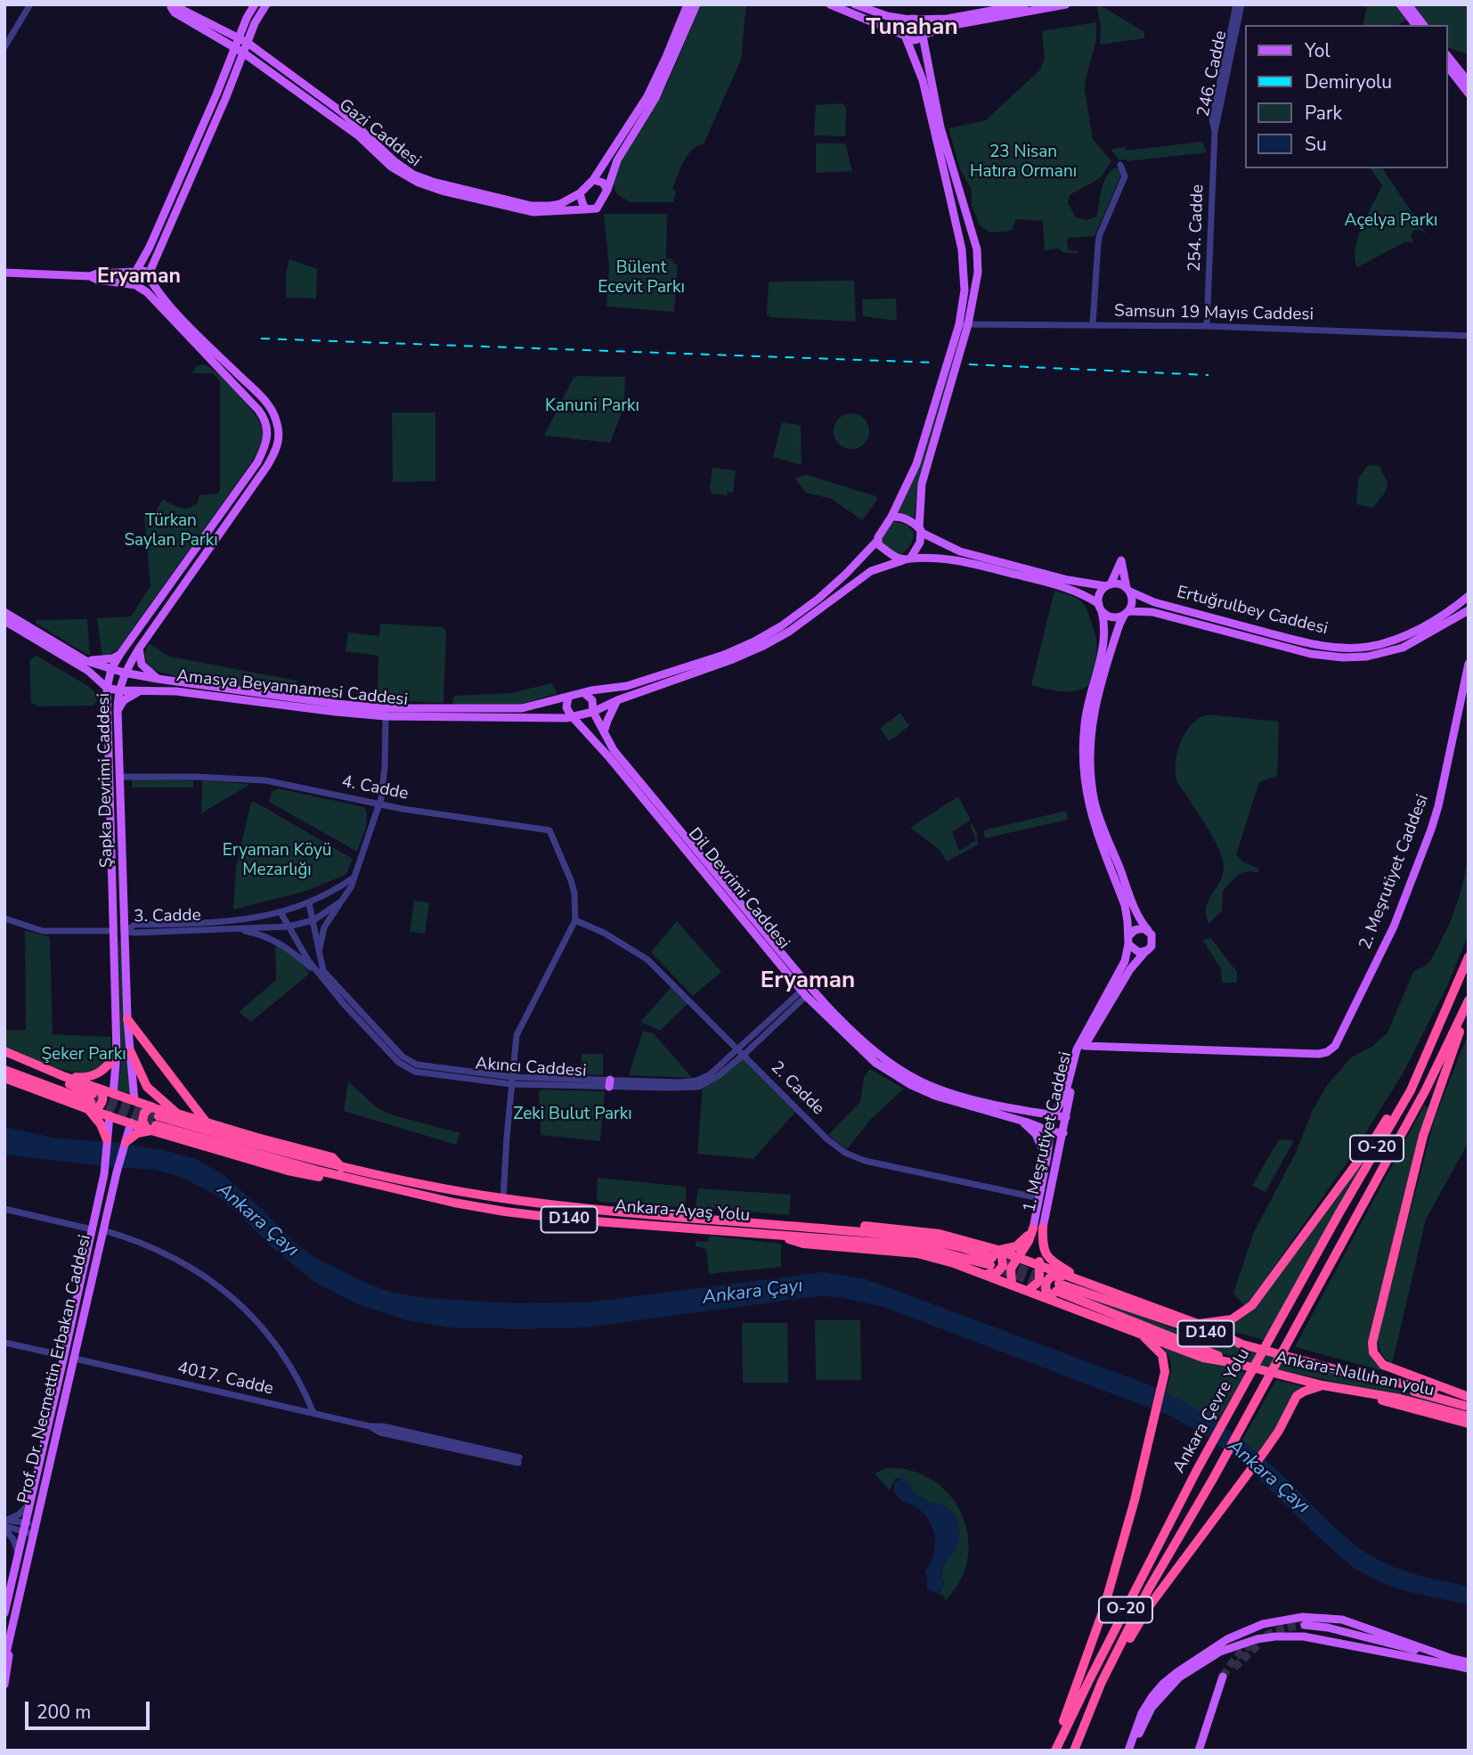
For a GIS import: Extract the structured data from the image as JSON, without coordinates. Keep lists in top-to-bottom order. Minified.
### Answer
{"streets":{"highway":["O-20","Ankara-Ayaş Yolu","D140","Ankara-Nallıhan yolu","Ankara Çevre Yolu"],"main road":["Gazi Caddesi","Ertuğrulbey Caddesi","Amasya Beyannamesi Caddesi","Şapka Devrimi Caddesi","2. Meşrutiyet Caddesi","Dil Devrimi Caddesi","1. Meşrutiyet Caddesi","Prof. Dr. Necmettin Erbakan Caddesi"],"street":["246. Cadde","254. Cadde","Samsun 19 Mayıs Caddesi","4. Cadde","3. Cadde","Akıncı Caddesi","2. Cadde","4017. Cadde"]},"crossings":[["246. Cadde","254. Cadde"],["254. Cadde","Samsun 19 Mayıs Caddesi"],["Ertuğrulbey Caddesi","1. Meşrutiyet Caddesi"],["Amasya Beyannamesi Caddesi","Şapka Devrimi Caddesi"],["Amasya Beyannamesi Caddesi","Dil Devrimi Caddesi"],["Amasya Beyannamesi Caddesi","3. Cadde"],["Şapka Devrimi Caddesi","4. Cadde"],["Şapka Devrimi Caddesi","3. Cadde"],["4. Cadde","3. Cadde"],["4. Cadde","2. Cadde"],["2. Meşrutiyet Caddesi","1. Meşrutiyet Caddesi"],["Dil Devrimi Caddesi","Akıncı Caddesi"],["Dil Devrimi Caddesi","1. Meşrutiyet Caddesi"],["3. Cadde","Akıncı Caddesi"],["Akıncı Caddesi","2. Cadde"],["2. Cadde","1. Meşrutiyet Caddesi"],["D140","Ankara-Nallıhan yolu"],["Prof. Dr. Necmettin Erbakan Caddesi","4017. Cadde"]],"districts":["Tunahan","Eryaman","Eryaman"],"water":["Ankara Çayı"],"parks":["23 Nisan Hatıra Ormanı","Açelya Parkı","Bülent Ecevit Parkı","Kanuni Parkı","Türkan Saylan Parkı","Eryaman Köyü Mezarlığı","Şeker Parkı","Zeki Bulut Parkı"],"legend":["Yol","Demiryolu","Park","Su"],"scale_bar":"200 m"}
